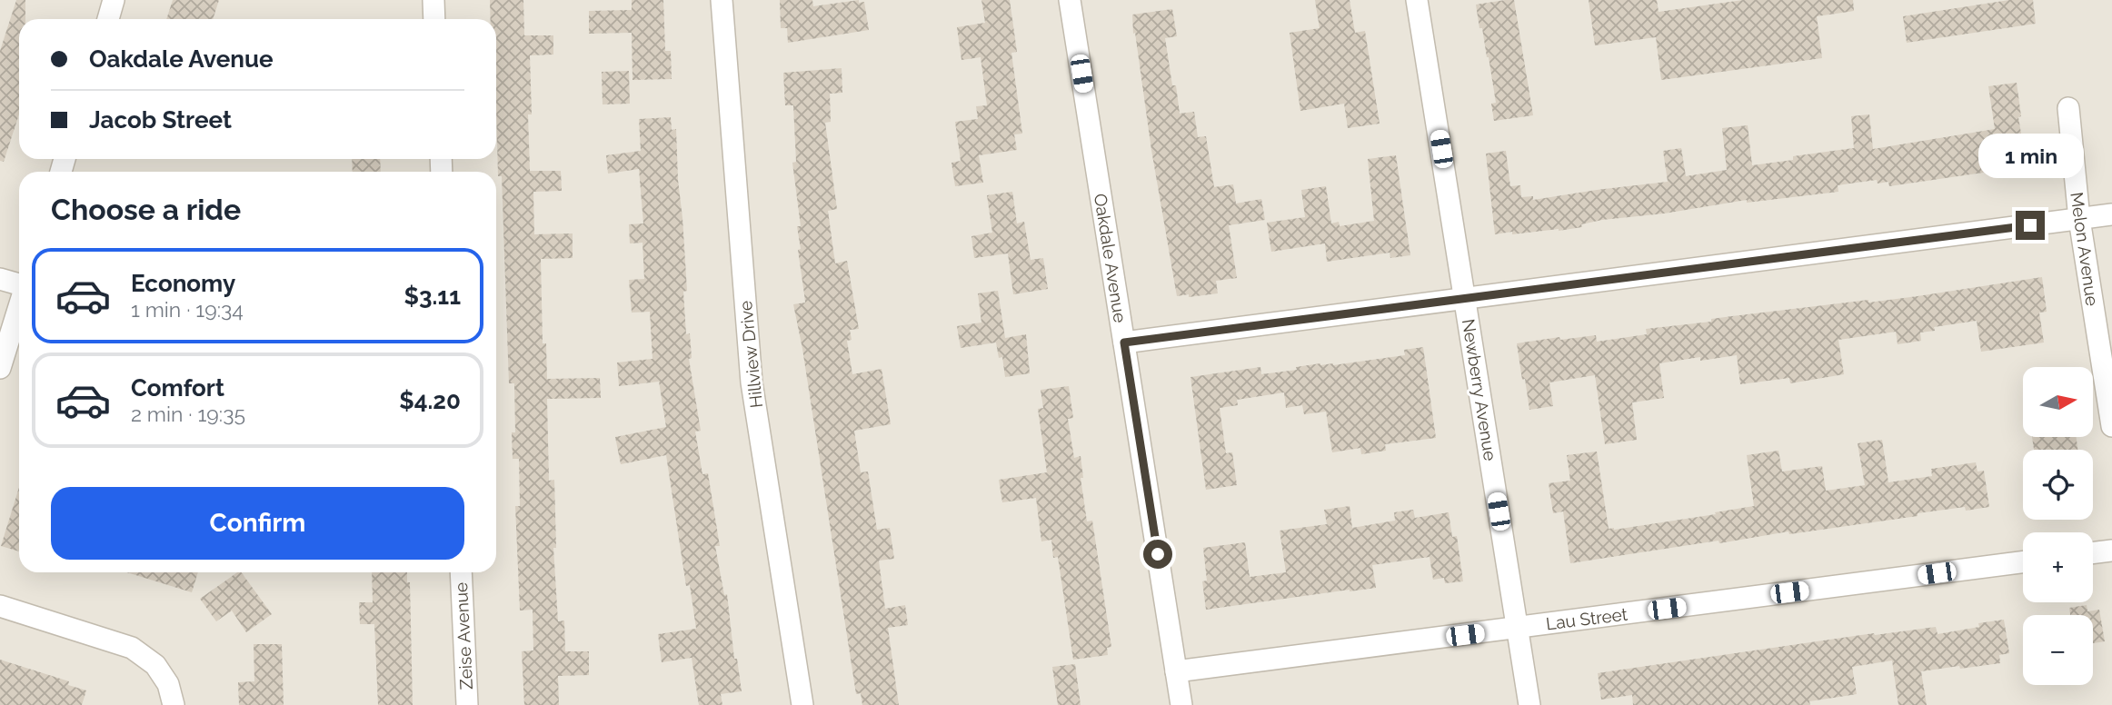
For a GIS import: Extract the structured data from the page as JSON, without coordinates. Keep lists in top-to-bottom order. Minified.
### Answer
{"streets":{"street":["Melon Avenue","Oakdale Avenue","Hillview Drive","Newberry Avenue","Lau Street","Zeise Avenue"]},"crossings":[["Oakdale Avenue","Lau Street"],["Newberry Avenue","Lau Street"]],"north":"right","page":{"banner":["Oakdale Avenue","Jacob Street"],"bubble":"1 min","heading":"Choose a ride","list":[{"name":"Economy","note":"1 min · 19:34","value":"$3.11"},{"name":"Comfort","note":"2 min · 19:35","value":"$4.20"}],"map_buttons":["+","−"],"buttons":"Confirm"}}
